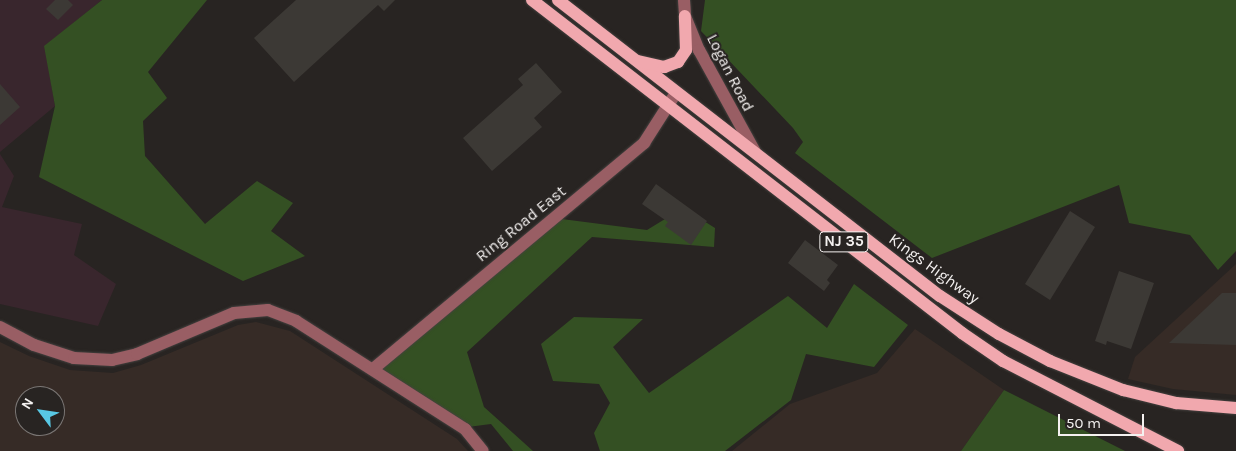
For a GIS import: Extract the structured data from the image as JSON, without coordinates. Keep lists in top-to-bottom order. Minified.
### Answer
{"streets":{"main road":["NJ 35","Kings Highway"],"street":["Logan Road","Ring Road East"]},"crossings":[["Logan Road","Kings Highway"],["Ring Road East","Kings Highway"]],"scale_bar":"50 m","north":"top left"}
